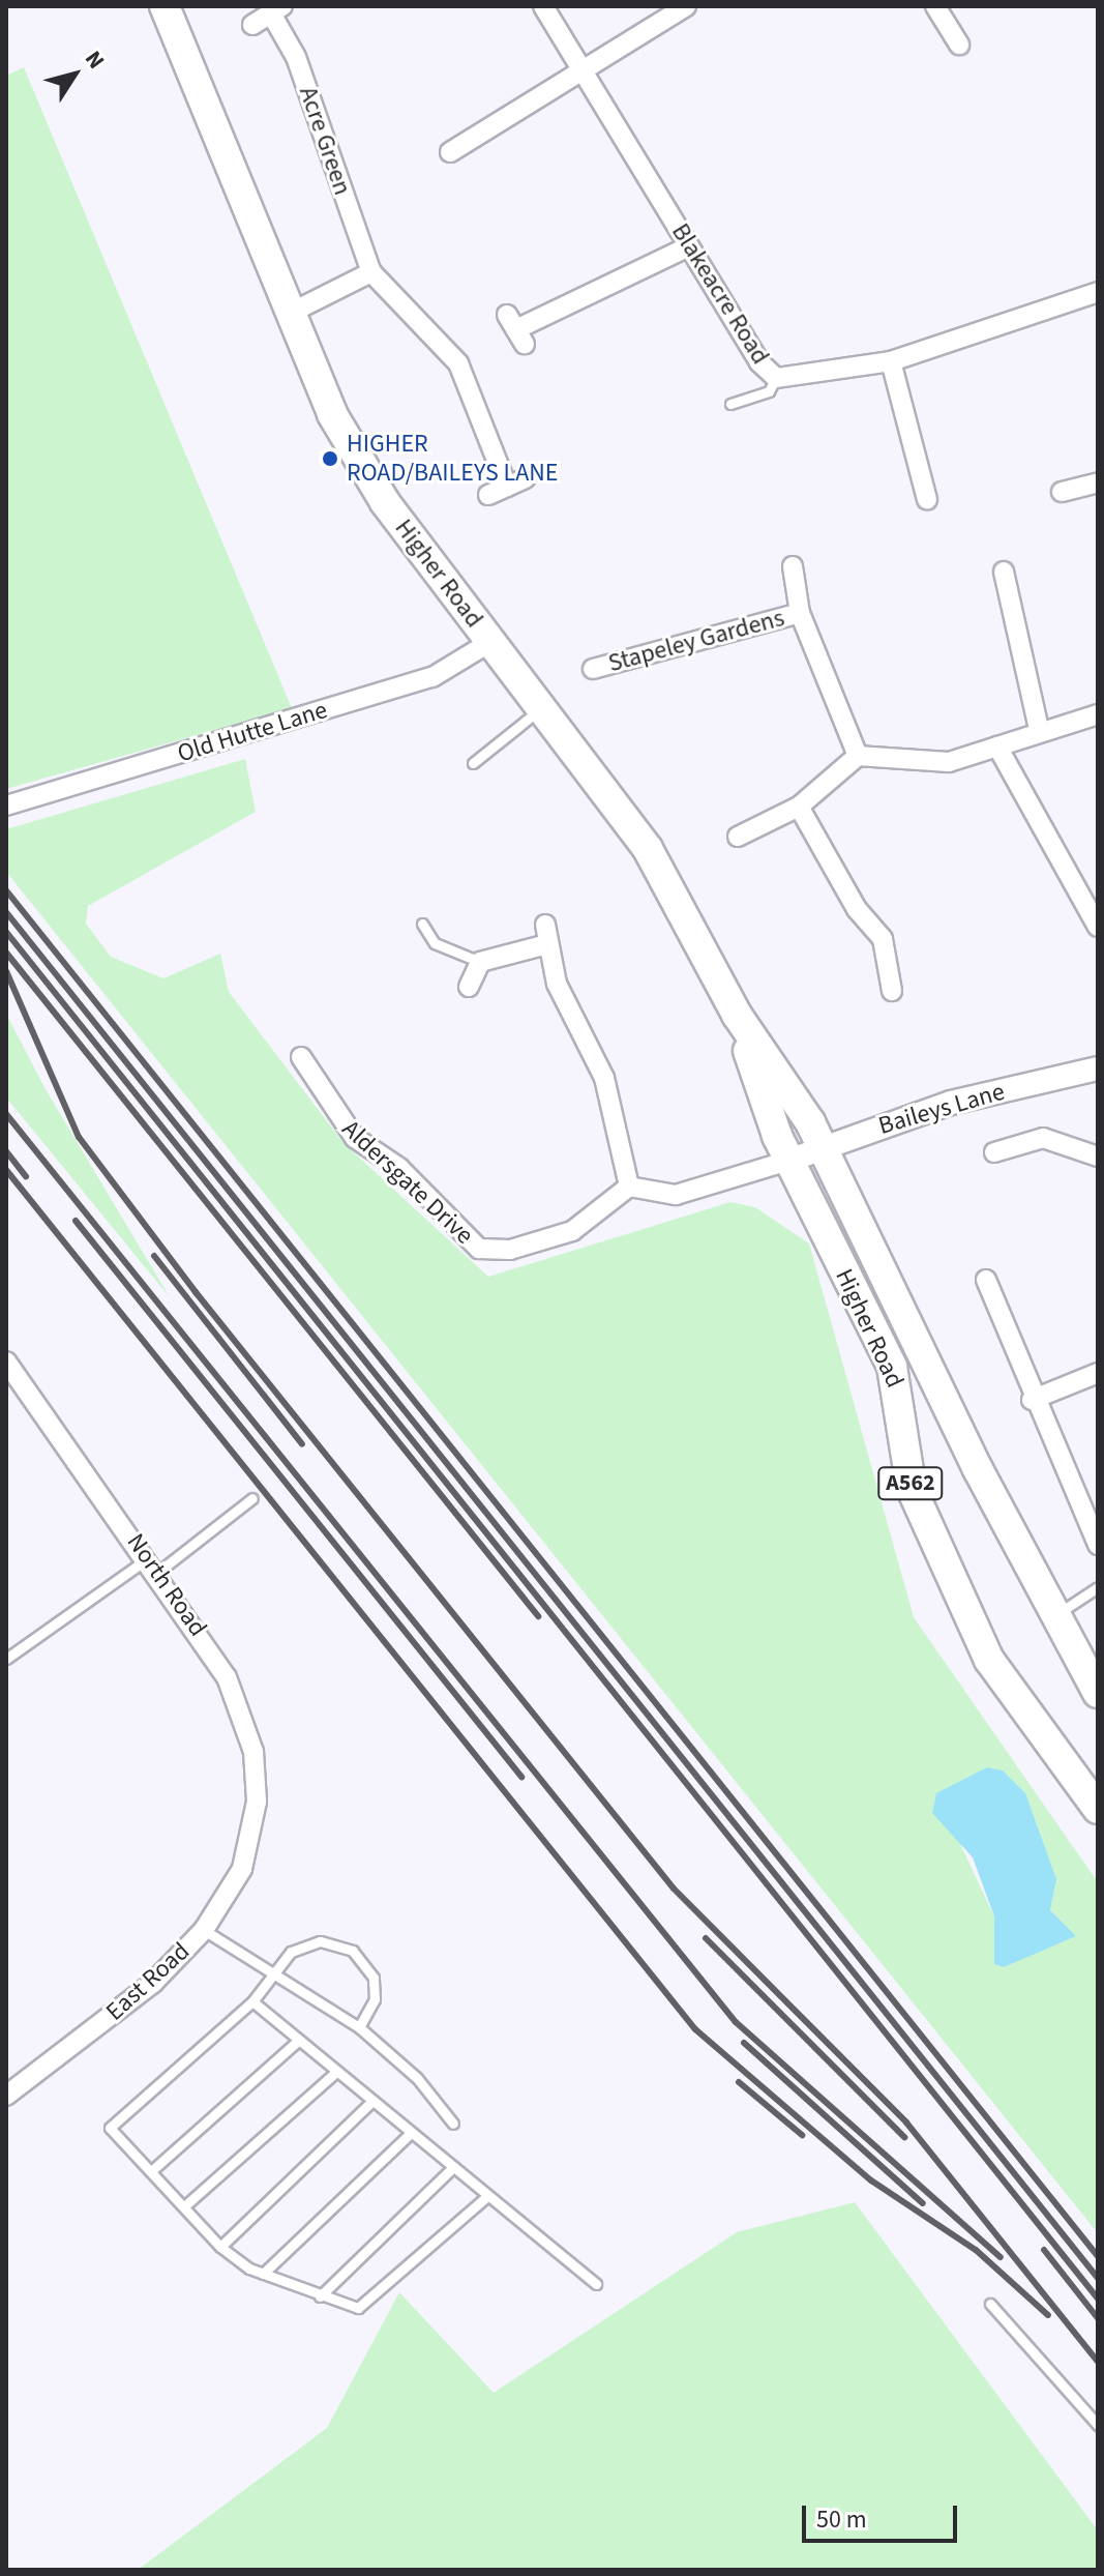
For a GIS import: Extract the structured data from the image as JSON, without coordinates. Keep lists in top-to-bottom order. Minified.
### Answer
{"streets":{"highway":["Higher Road","A562"],"street":["Acre Green","Blakeacre Road","Stapeley Gardens","Old Hutte Lane","Baileys Lane","Aldersgate Drive","North Road","East Road"]},"crossings":[["Higher Road","Old Hutte Lane"],["Higher Road","Baileys Lane"],["North Road","East Road"]],"places":["HIGHER ROAD/BAILEYS LANE"],"scale_bar":"50 m","north":"top right"}
